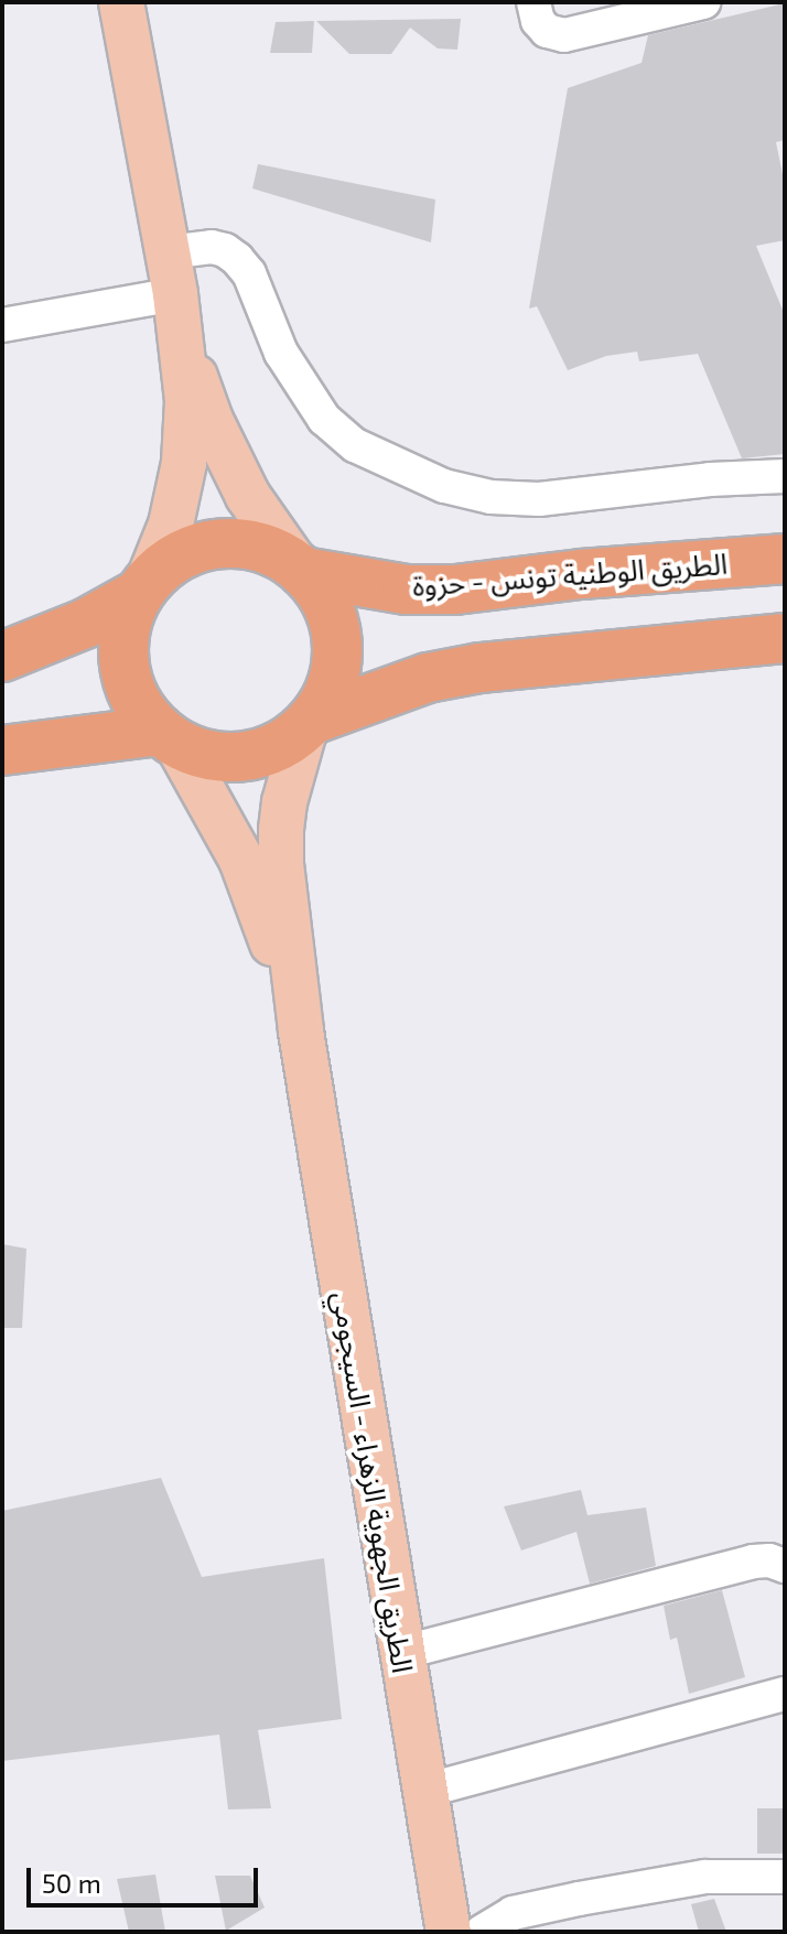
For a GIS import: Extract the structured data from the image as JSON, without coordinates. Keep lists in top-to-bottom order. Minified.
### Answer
{"streets":{"highway":["الطريق الوطنية تونس - حزوة"],"main road":["الطريق الجهوية الزهراء - السيجومي"]},"crossings":[["الطريق الوطنية تونس - حزوة","الطريق الجهوية الزهراء - السيجومي"]],"scale_bar":"50 m"}
